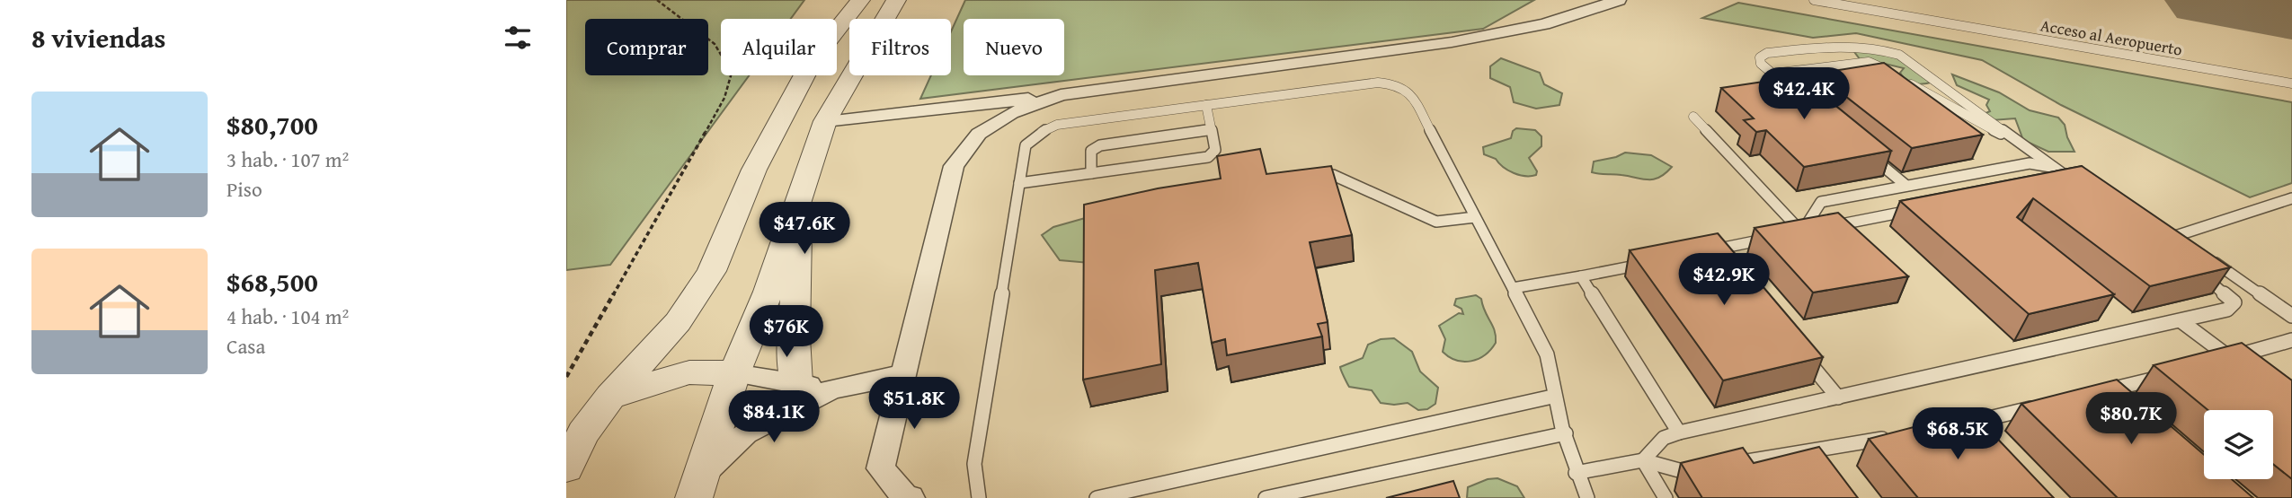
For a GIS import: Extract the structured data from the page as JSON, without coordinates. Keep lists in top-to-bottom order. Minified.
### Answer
{"streets":{"lane":["Acceso al Aeropuerto"]},"page":{"heading":"8 viviendas","chip":["Comprar","Alquilar","Filtros","Nuevo"],"price":["$42.4K","$47.6K","$42.9K","$76K","$51.8K","$84.1K","$80.7K","$68.5K"],"list":[{"name":"$80,700","note":"3 hab. · 107 m² · Piso"},{"name":"$68,500","note":"4 hab. · 104 m² · Casa"}]}}
